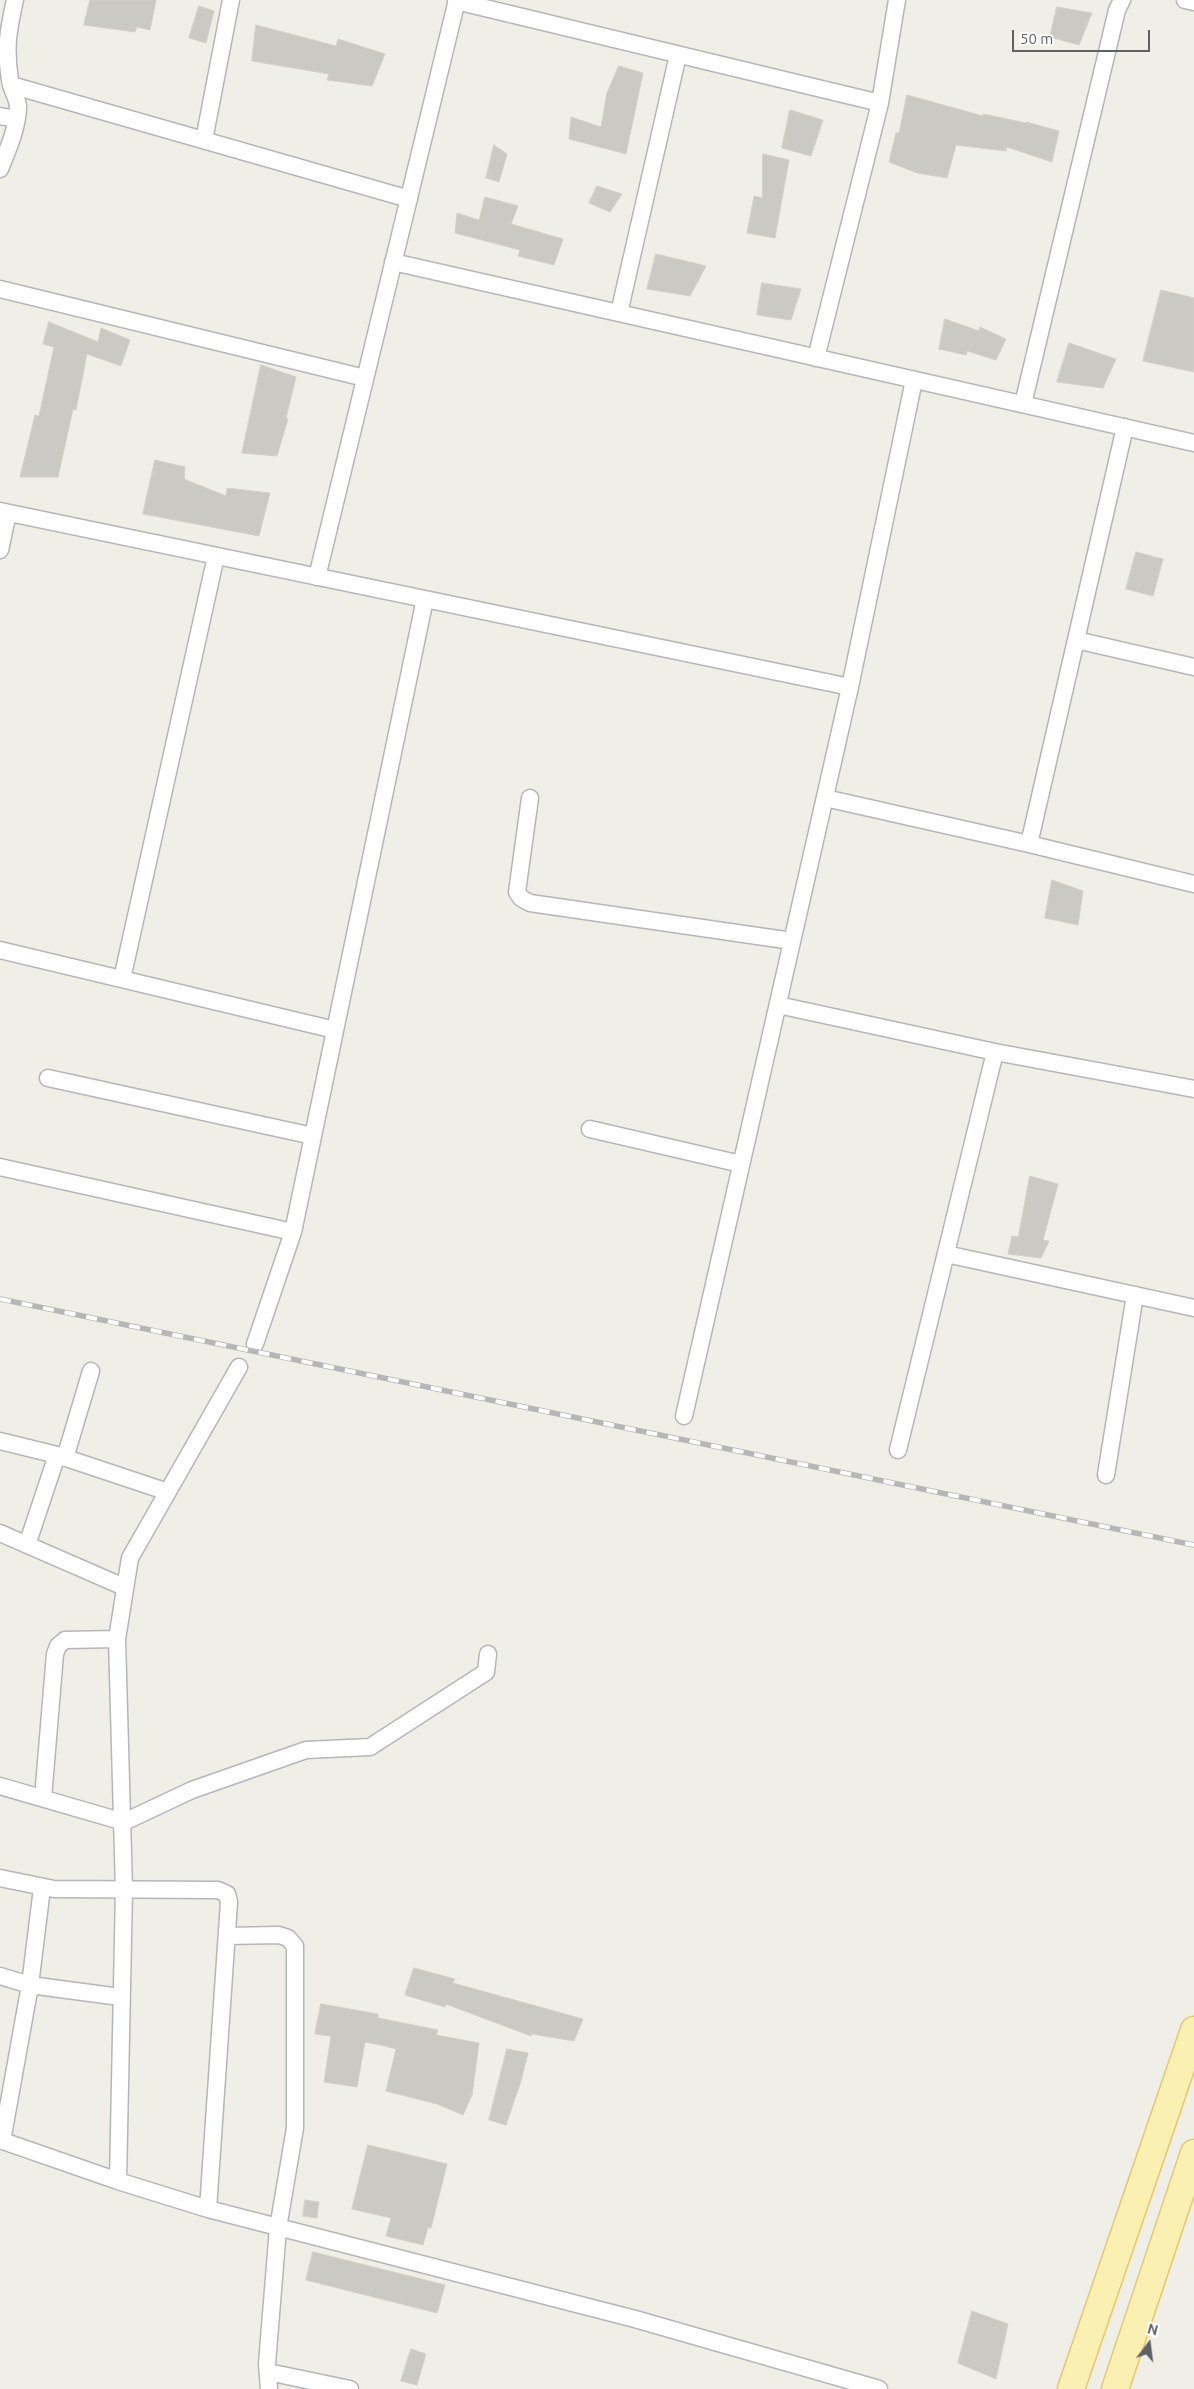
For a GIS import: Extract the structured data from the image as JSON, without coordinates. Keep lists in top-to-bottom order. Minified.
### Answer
{"scale_bar":"50 m","north":"top"}
